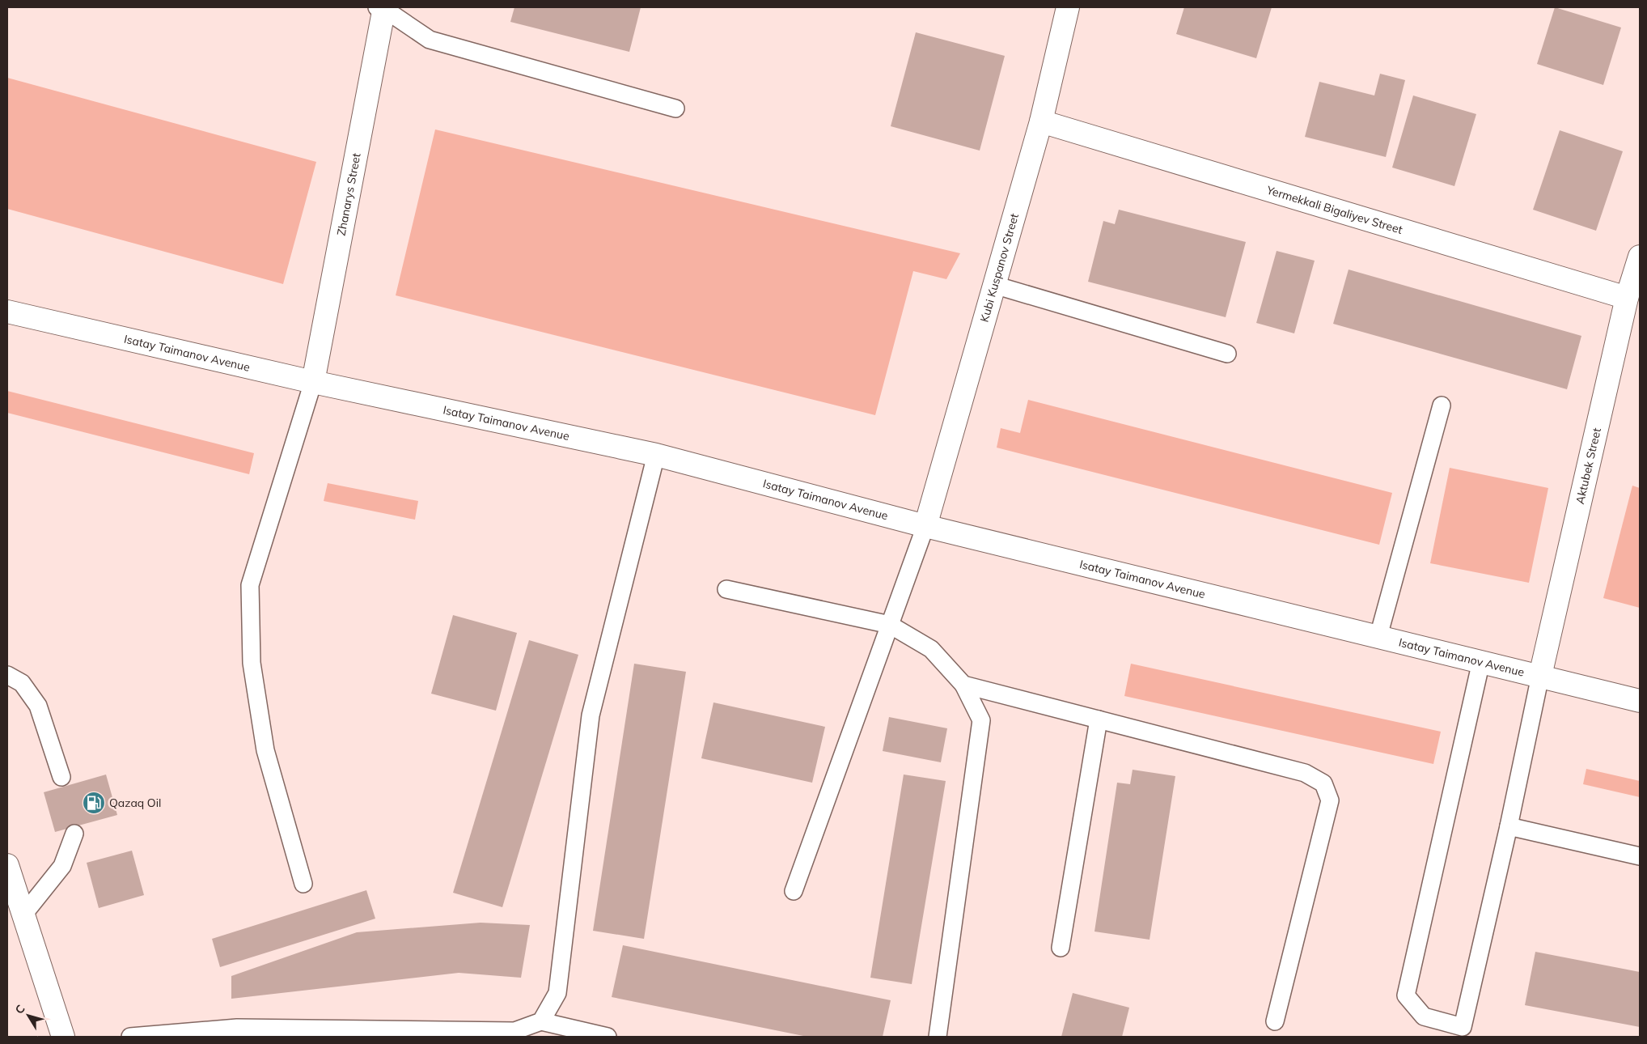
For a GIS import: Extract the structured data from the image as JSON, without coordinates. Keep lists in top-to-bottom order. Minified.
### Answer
{"streets":{"street":["Zhanarys Street","Yermekkali Bigaliyev Street","Kubi Kuspanov Street","Isatay Taimanov Avenue","Aktubek Street"]},"crossings":[["Zhanarys Street","Isatay Taimanov Avenue"],["Yermekkali Bigaliyev Street","Kubi Kuspanov Street"],["Yermekkali Bigaliyev Street","Aktubek Street"],["Kubi Kuspanov Street","Isatay Taimanov Avenue"],["Isatay Taimanov Avenue","Aktubek Street"]],"places":{"fuel station":["Qazaq Oil"]},"north":"top left"}
